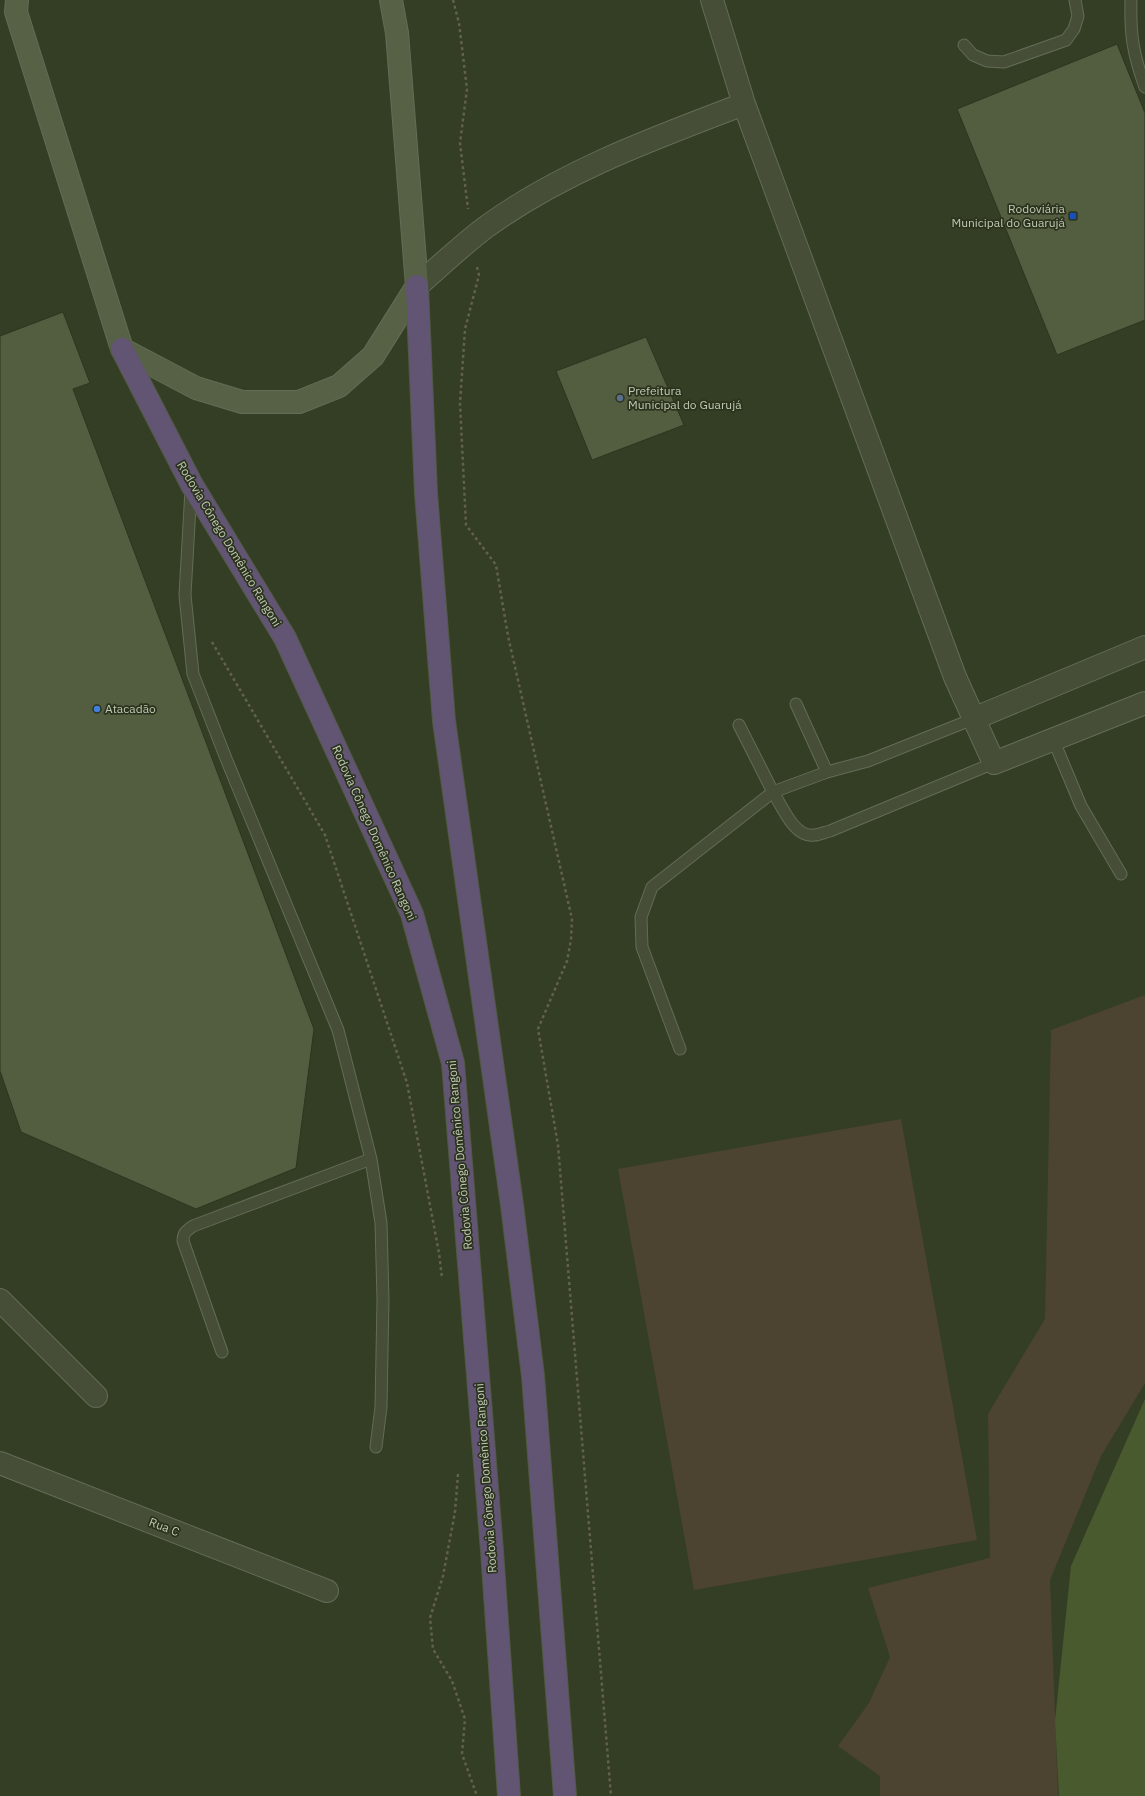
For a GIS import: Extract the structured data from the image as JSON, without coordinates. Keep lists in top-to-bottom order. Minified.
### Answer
{"streets":{"highway":["Rodovia Cônego Domênico Rangoni"],"street":["Rua C"]},"places":{"transit":["Rodoviária Municipal do Guarujá"],"other":["Prefeitura Municipal do Guarujá","Atacadão"]}}
